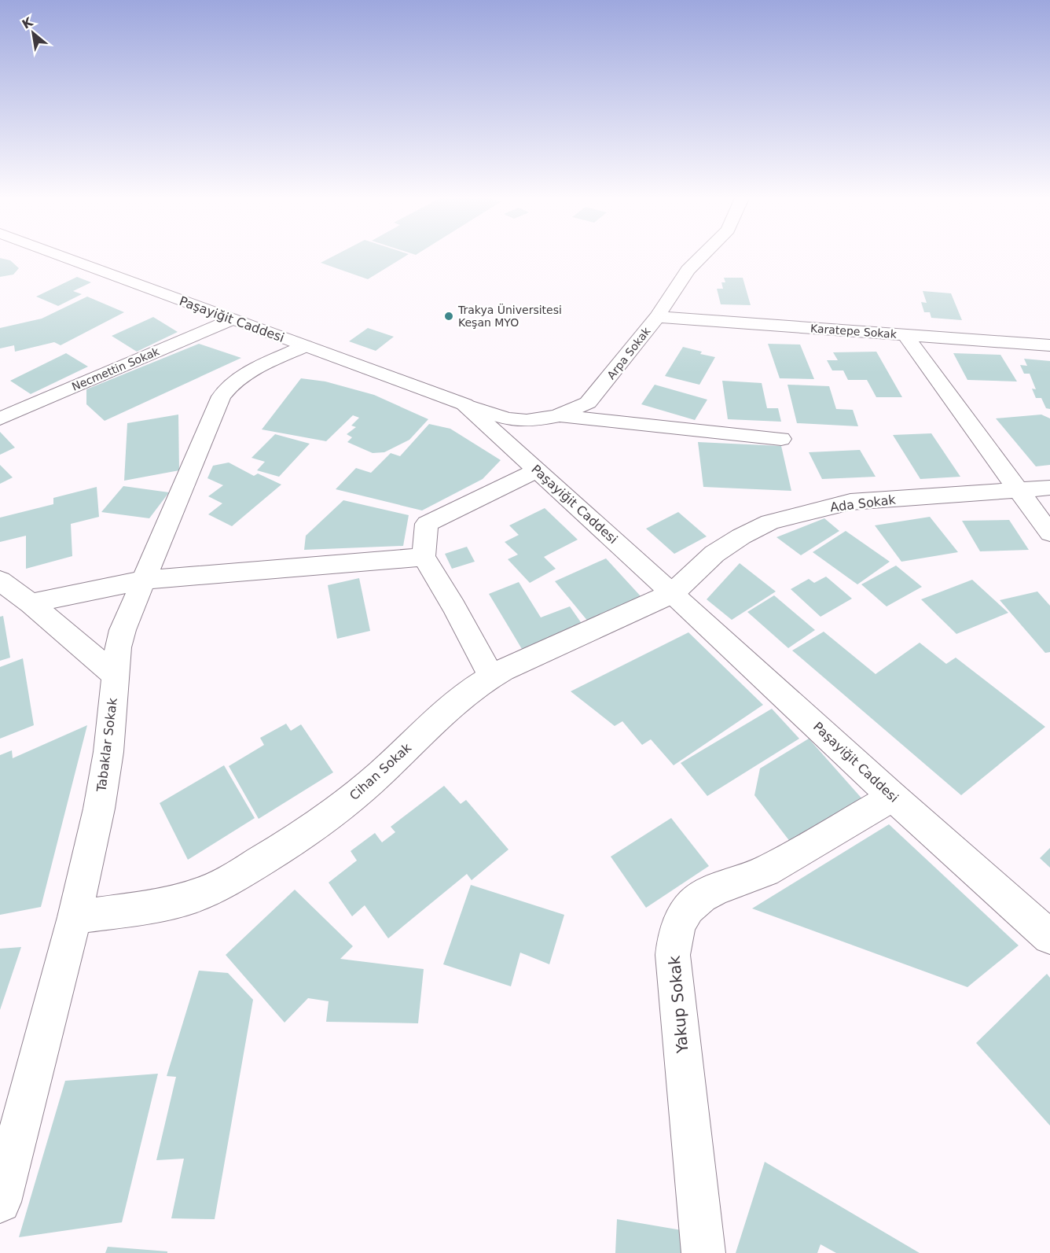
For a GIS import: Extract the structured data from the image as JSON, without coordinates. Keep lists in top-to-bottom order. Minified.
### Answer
{"streets":{"street":["Paşayiğit Caddesi","Karatepe Sokak","Arpa Sokak","Necmettin Sokak","Ada Sokak","Tabaklar Sokak","Cihan Sokak","Yakup Sokak"]},"crossings":[["Paşayiğit Caddesi","Arpa Sokak"],["Paşayiğit Caddesi","Necmettin Sokak"],["Paşayiğit Caddesi","Ada Sokak"],["Paşayiğit Caddesi","Tabaklar Sokak"],["Paşayiğit Caddesi","Cihan Sokak"],["Paşayiğit Caddesi","Yakup Sokak"],["Karatepe Sokak","Arpa Sokak"],["Ada Sokak","Cihan Sokak"],["Tabaklar Sokak","Cihan Sokak"]],"places":["Trakya Üniversitesi Keşan MYO"],"north":"top left"}
